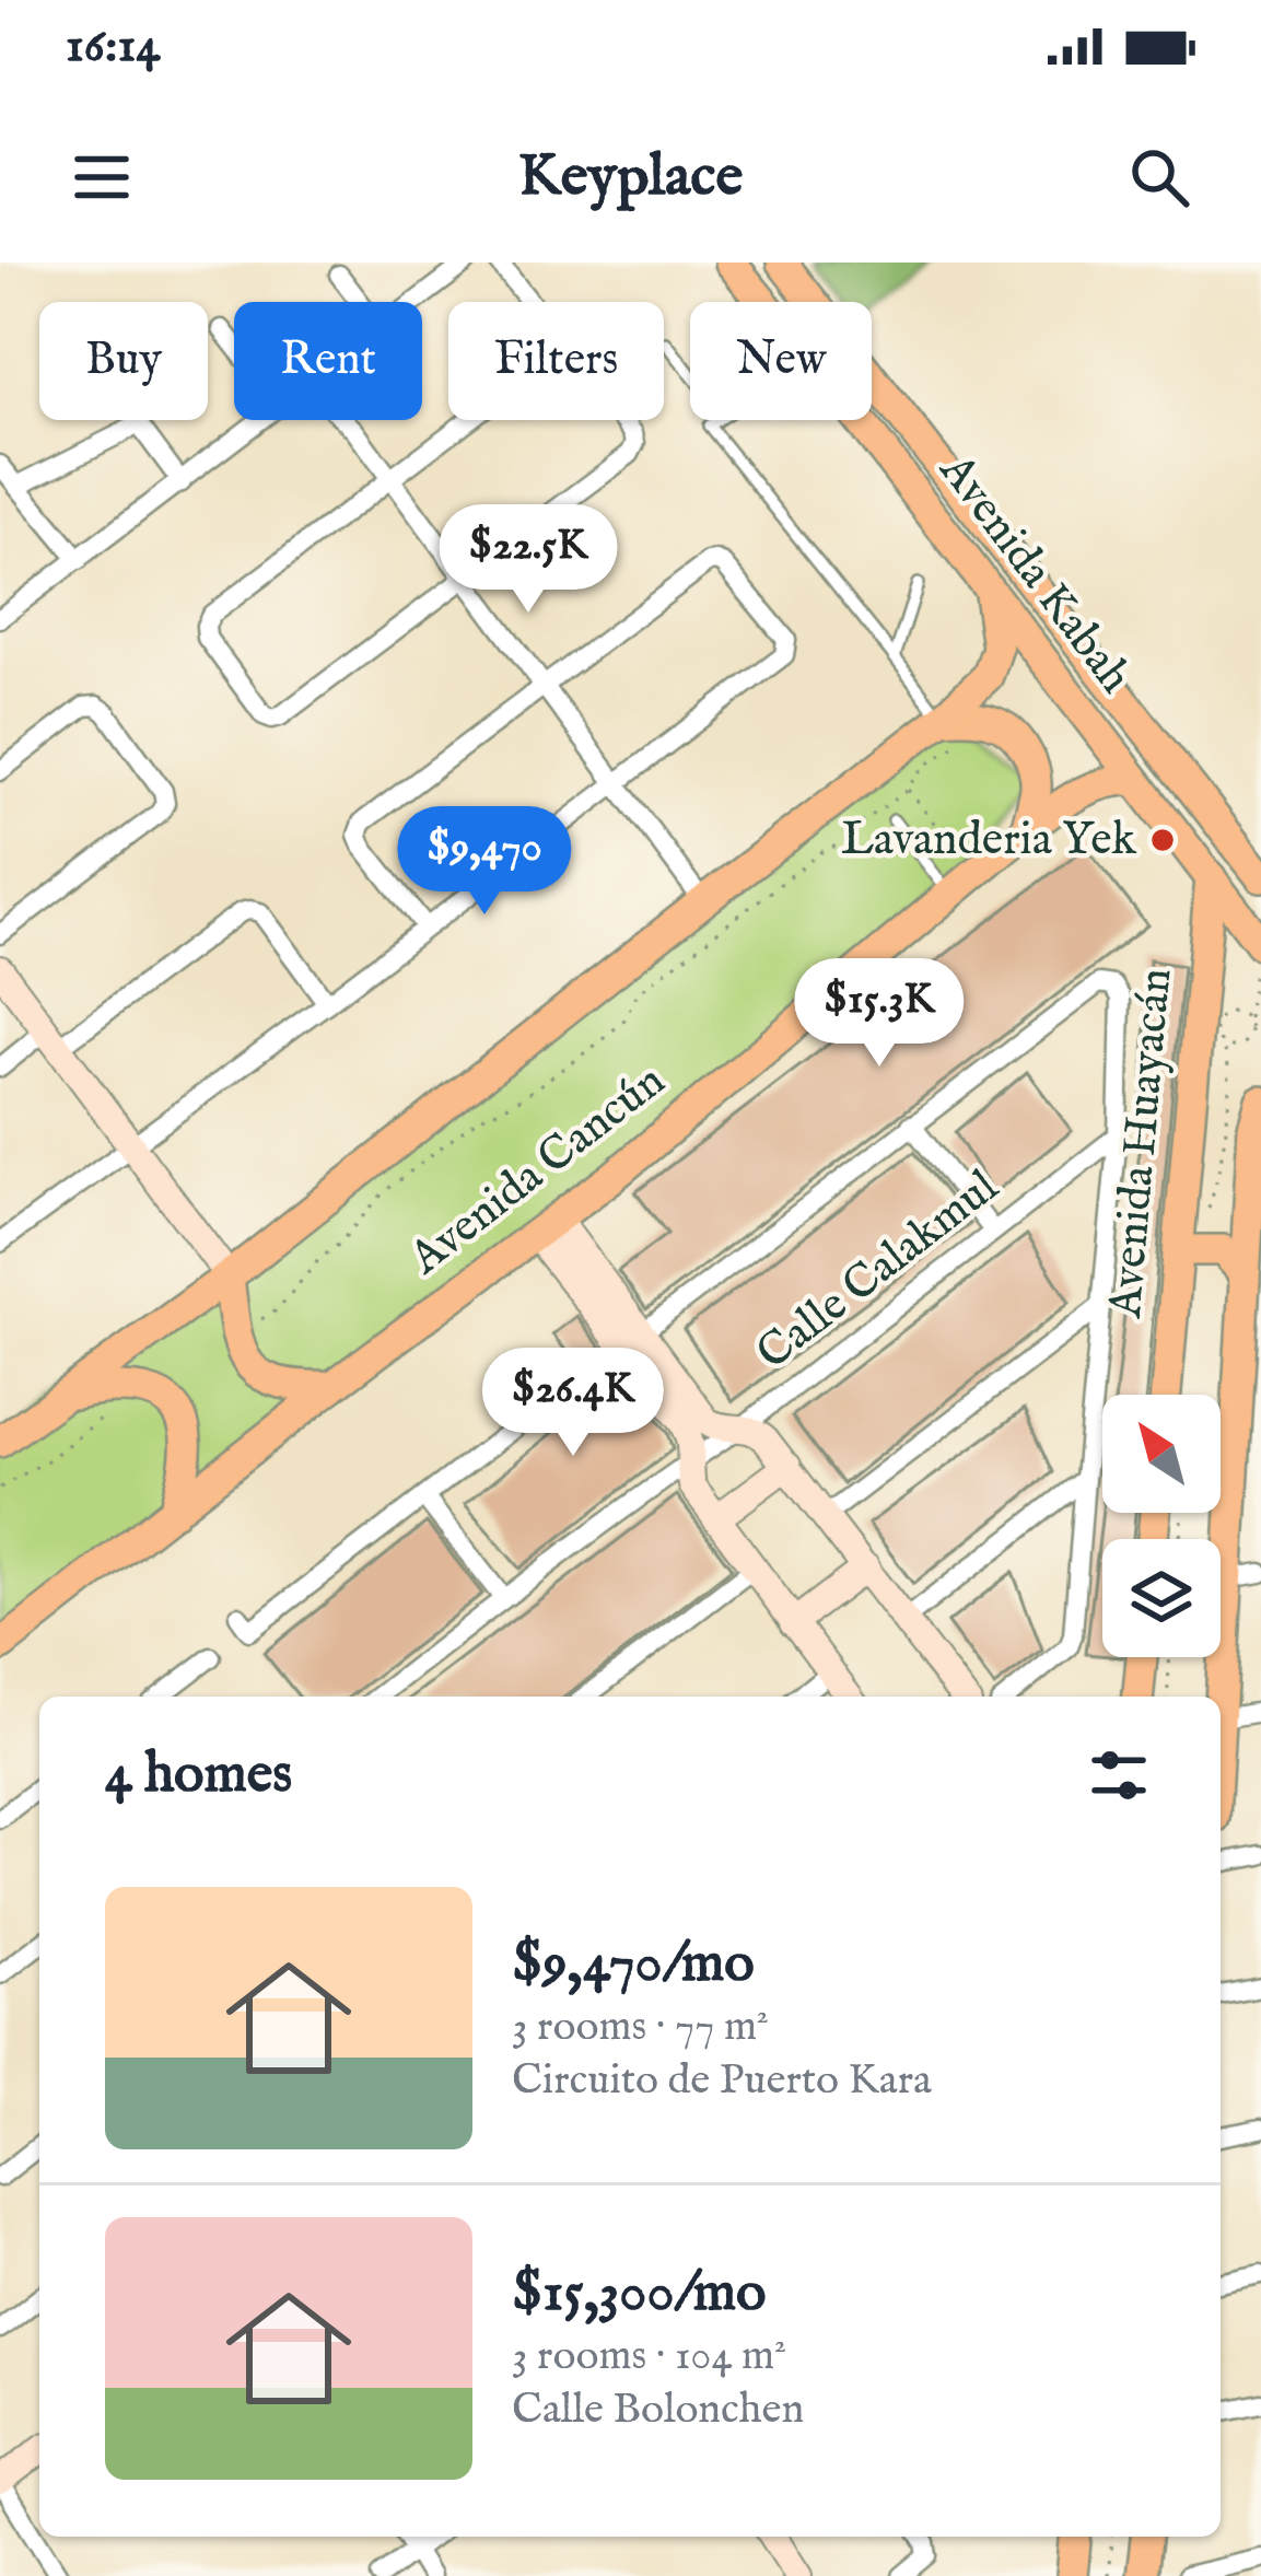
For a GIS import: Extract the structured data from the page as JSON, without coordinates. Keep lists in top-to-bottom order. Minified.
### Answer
{"streets":{"main road":["Avenida Kabah","Avenida Huayacán","Avenida Cancún"],"street":["Calle Calakmul"]},"crossings":[["Avenida Kabah","Avenida Huayacán"],["Avenida Kabah","Avenida Cancún"]],"places":["Lavanderia Yek"],"north":"top left","page":{"status":"16:14","header":"Keyplace","chip":["Buy","Rent","Filters","New"],"price":["$22.5K","$9,470","$15.3K","$26.4K"],"heading":"4 homes","list":[{"name":"$9,470/mo","note":"3 rooms · 77 m² · Circuito de Puerto Kara"},{"name":"$15,300/mo","note":"3 rooms · 104 m² · Calle Bolonchen"}]}}
